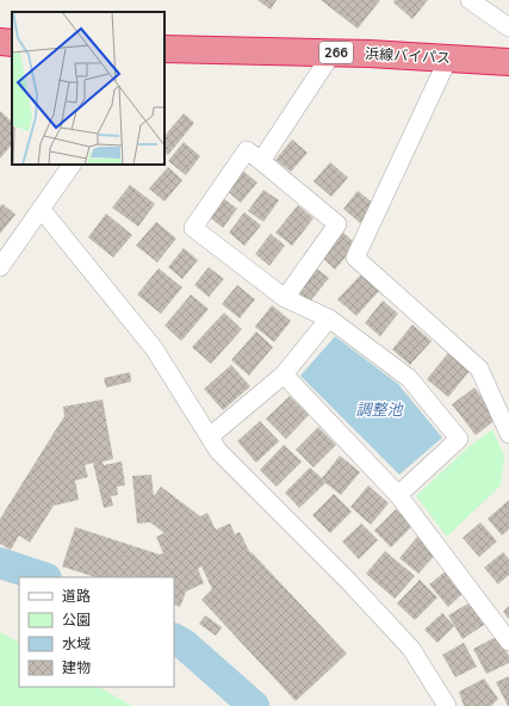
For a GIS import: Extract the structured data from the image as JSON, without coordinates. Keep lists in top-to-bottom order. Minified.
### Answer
{"streets":{"highway":["266","浜線バイパス"]},"water":["調整池"],"legend":["道路","公園","水域","建物"]}
